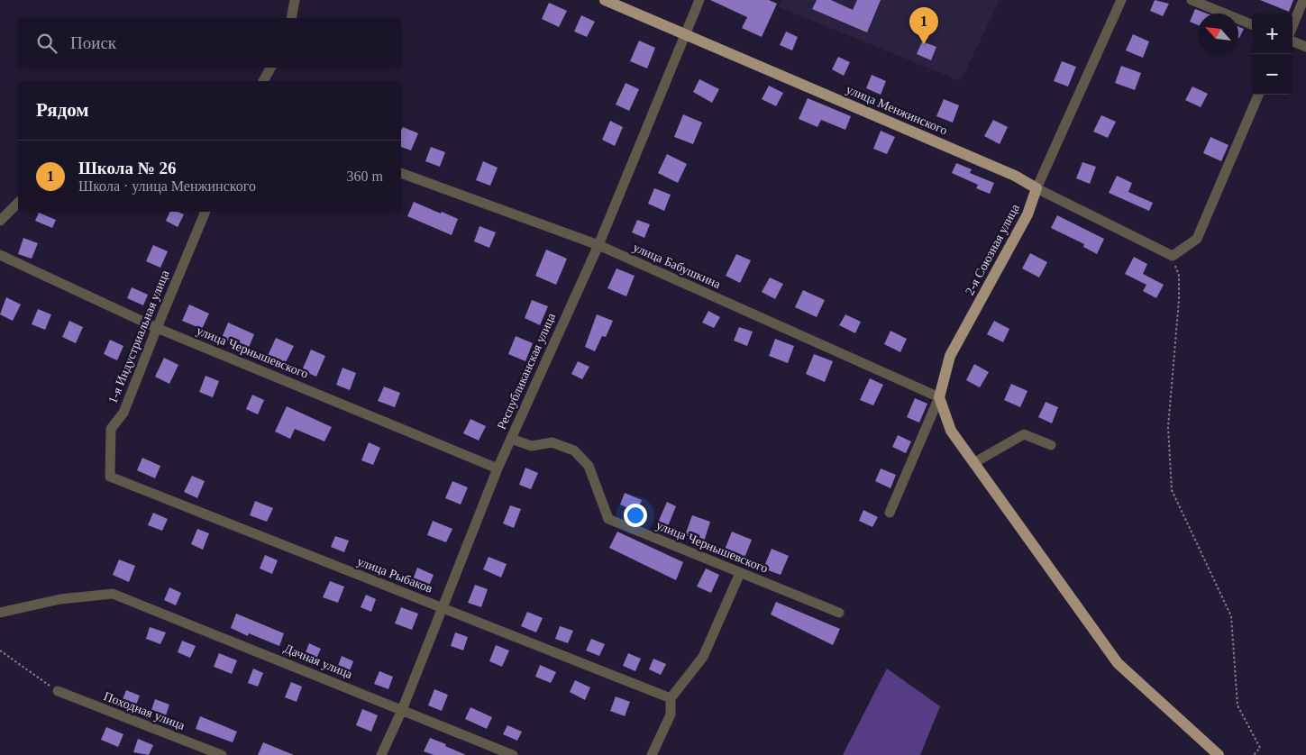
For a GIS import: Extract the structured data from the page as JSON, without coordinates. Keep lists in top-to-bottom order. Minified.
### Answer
{"streets":{"main road":["улица Менжинского","2-я Союзная улица"],"street":["улица Бабушкина","1-я Индустриальная улица","улица Чернышевского","Республиканская улица","улица Рыбаков","Дачная улица","Походная улица"]},"crossings":[["улица Менжинского","2-я Союзная улица"],["улица Менжинского","Республиканская улица"],["2-я Союзная улица","улица Бабушкина"],["улица Бабушкина","Республиканская улица"],["1-я Индустриальная улица","улица Чернышевского"],["1-я Индустриальная улица","улица Рыбаков"],["улица Чернышевского","Республиканская улица"],["Республиканская улица","улица Рыбаков"],["Республиканская улица","Дачная улица"]],"north":"top left","page":{"pins":"1","map_buttons":["+","−"],"search":"Поиск","heading":"Рядом","list":[{"mark":"1","name":"Школа № 26","note":"Школа · улица Менжинского","value":"360 m"}]}}
